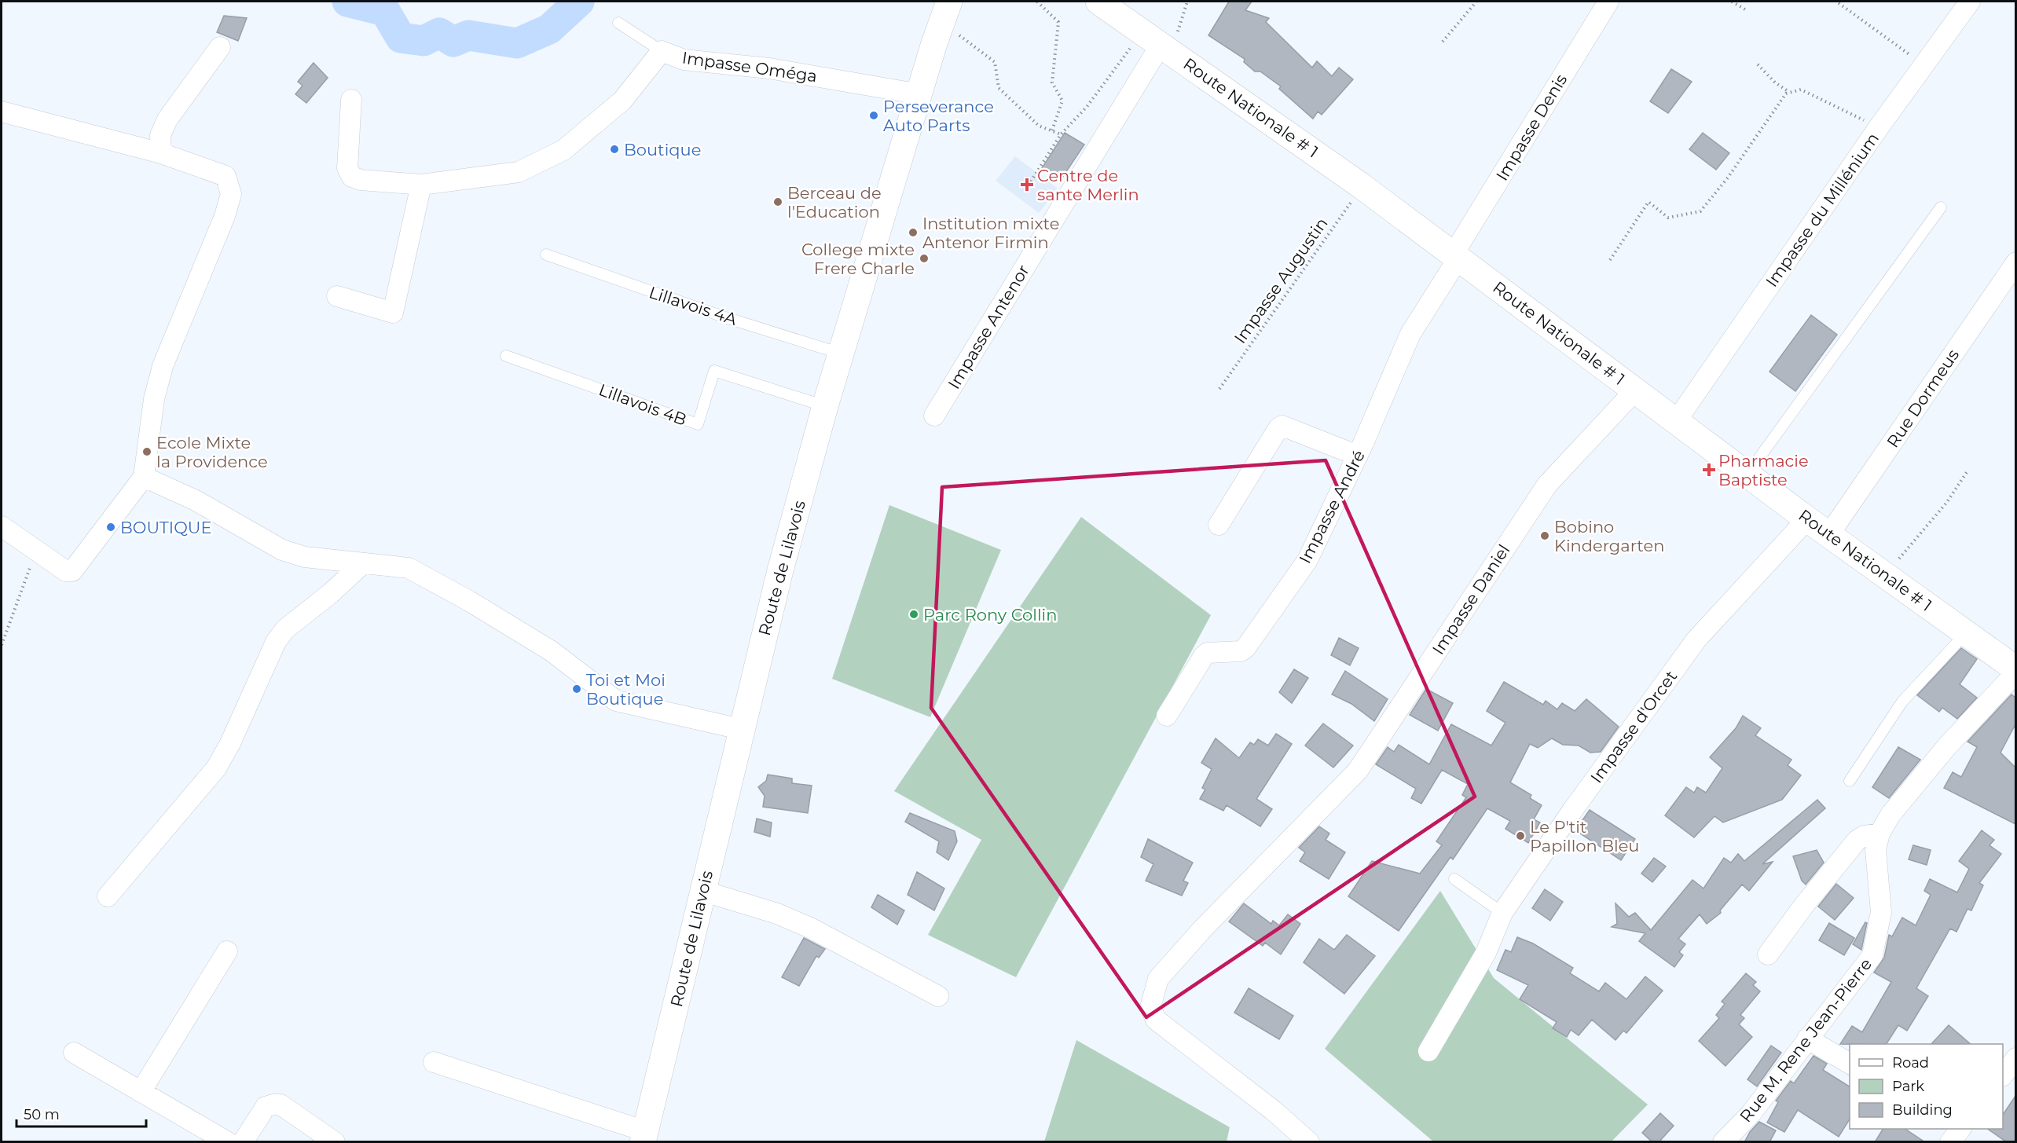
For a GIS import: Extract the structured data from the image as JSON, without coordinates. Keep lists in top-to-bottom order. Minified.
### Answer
{"streets":{"main road":["Route Nationale # 1","Route de Lilavois"],"street":["Impasse Oméga","Impasse Denis","Impasse du Millénium","Impasse Antenor","Rue Dormeus","Impasse André","Impasse Daniel","Impasse d'Orcet","Rue M. Rene Jean-Pierre"],"lane":["Lillavois 4A","Lillavois 4B"],"path":["Impasse Augustin"]},"crossings":[["Impasse Oméga","Route de Lilavois"],["Route Nationale # 1","Impasse Denis"],["Route Nationale # 1","Impasse du Millénium"],["Route Nationale # 1","Impasse Augustin"],["Route Nationale # 1","Impasse Antenor"],["Route Nationale # 1","Rue Dormeus"],["Route Nationale # 1","Impasse André"],["Route Nationale # 1","Impasse Daniel"],["Route Nationale # 1","Impasse d'Orcet"],["Impasse Denis","Impasse André"],["Lillavois 4A","Route de Lilavois"],["Lillavois 4B","Route de Lilavois"]],"places":{"other":["Perseverance Auto Parts","Boutique","Berceau de l'Education","Institution mixte Antenor Firmin","College mixte Frere Charle","Ecole Mixte la Providence","BOUTIQUE","Bobino Kindergarten","Parc Rony Collin","Toi et Moi Boutique","Le P'tit Papillon Bleu"],"health":["Centre de sante Merlin","Pharmacie Baptiste"]},"legend":["Road","Park","Building"],"scale_bar":"50 m"}
